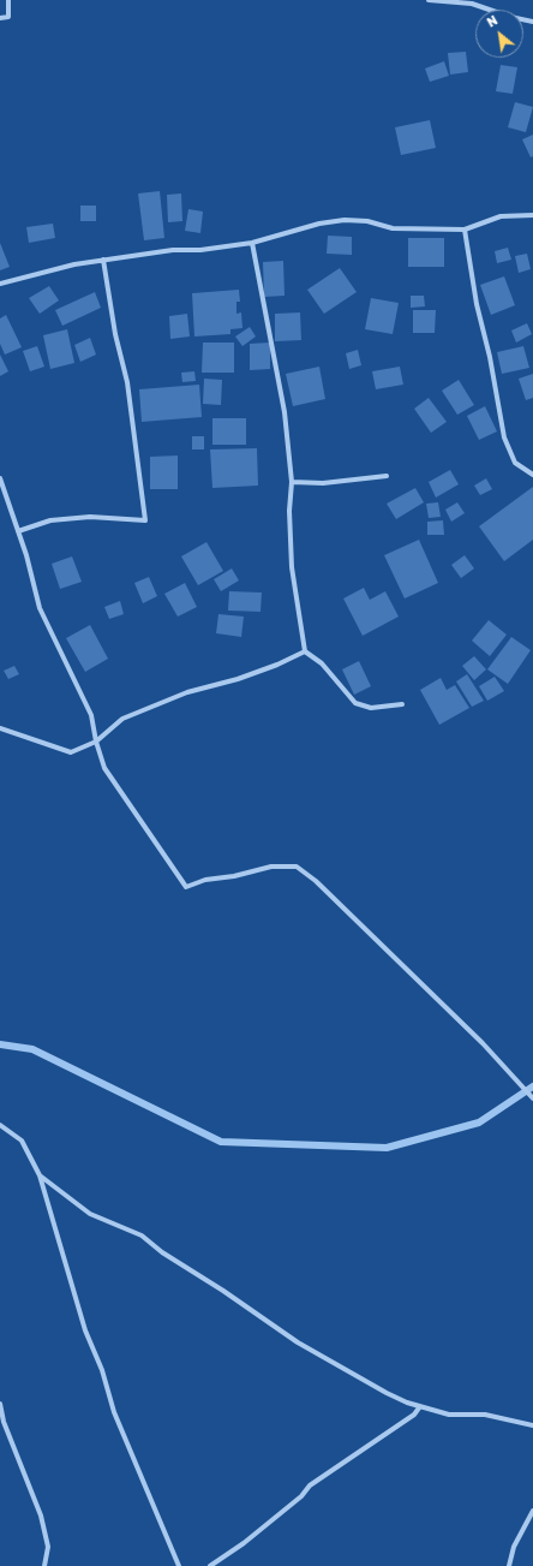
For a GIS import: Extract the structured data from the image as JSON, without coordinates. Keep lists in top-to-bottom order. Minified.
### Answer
{"north":"top left"}
